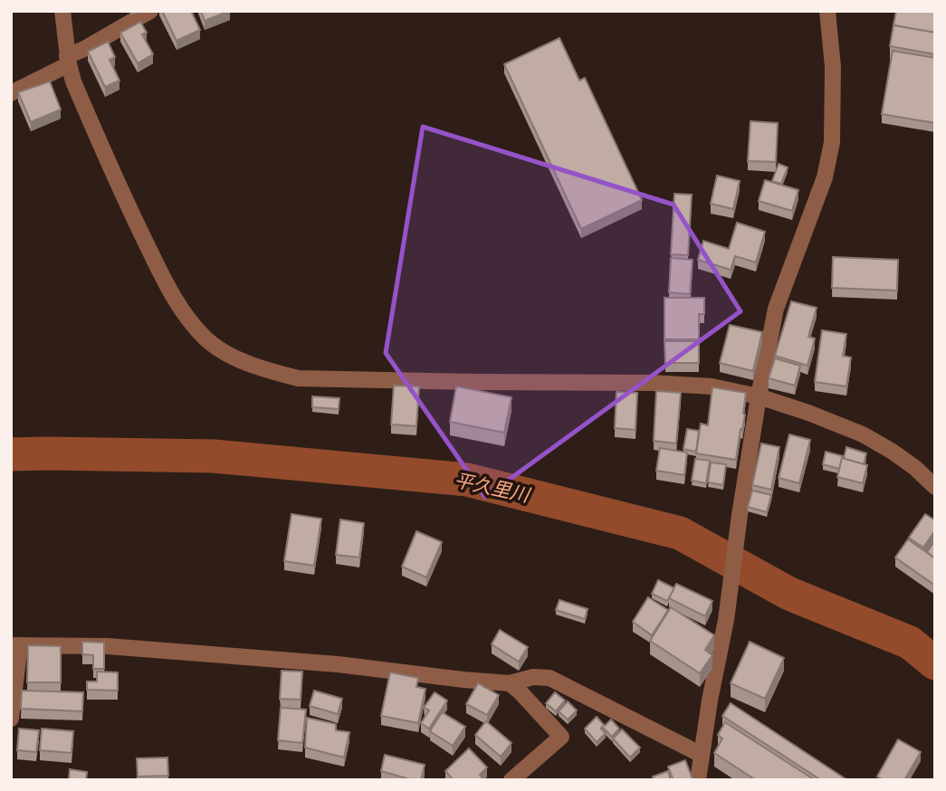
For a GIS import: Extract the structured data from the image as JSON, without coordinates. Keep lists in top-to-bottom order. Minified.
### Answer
{"water":["平久里川"]}
